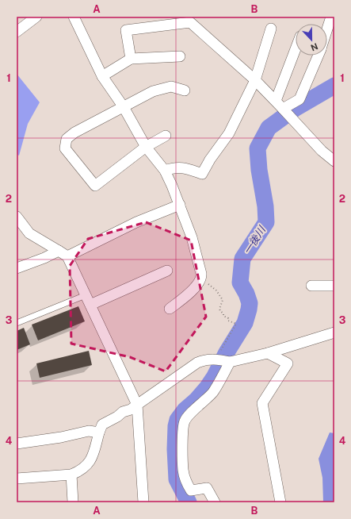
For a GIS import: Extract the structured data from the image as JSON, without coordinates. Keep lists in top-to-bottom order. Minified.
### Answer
{"water":["一後川"],"north":"bottom","grid":{"columns":["A","B"],"rows":["1","2","3","4"]}}
